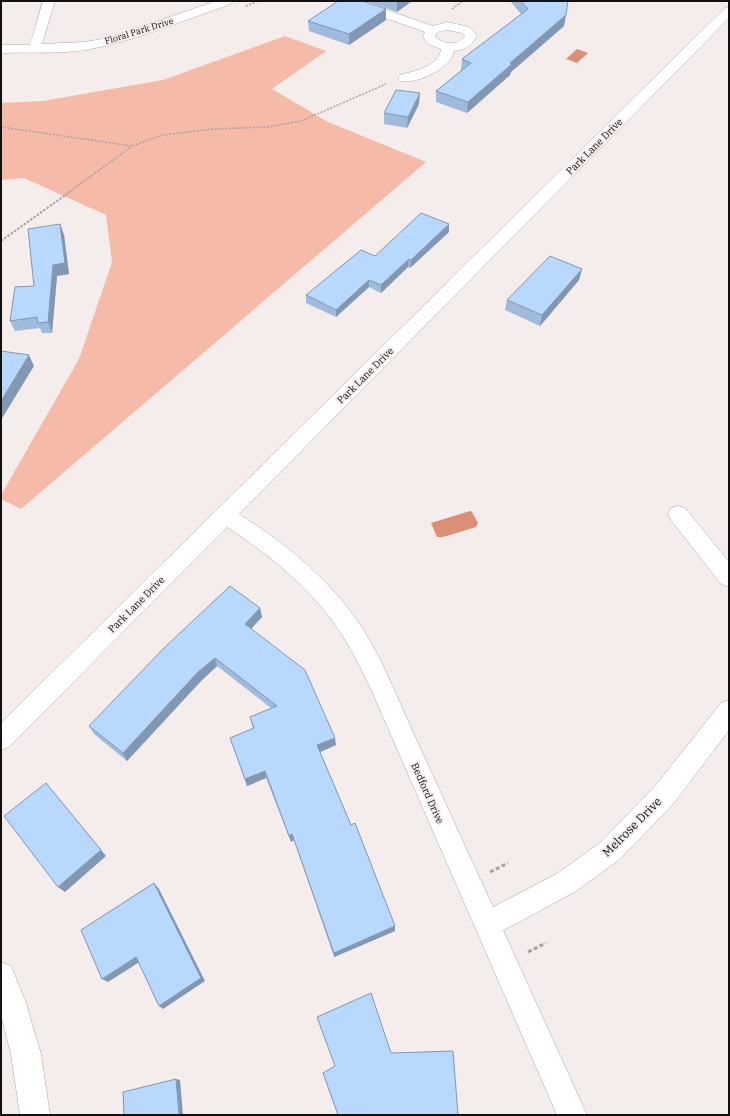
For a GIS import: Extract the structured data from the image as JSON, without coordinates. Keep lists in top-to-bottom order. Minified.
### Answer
{"streets":{"street":["Floral Park Drive","Park Lane Drive","Bedford Drive","Melrose Drive"]},"crossings":[["Park Lane Drive","Bedford Drive"],["Bedford Drive","Melrose Drive"]]}
